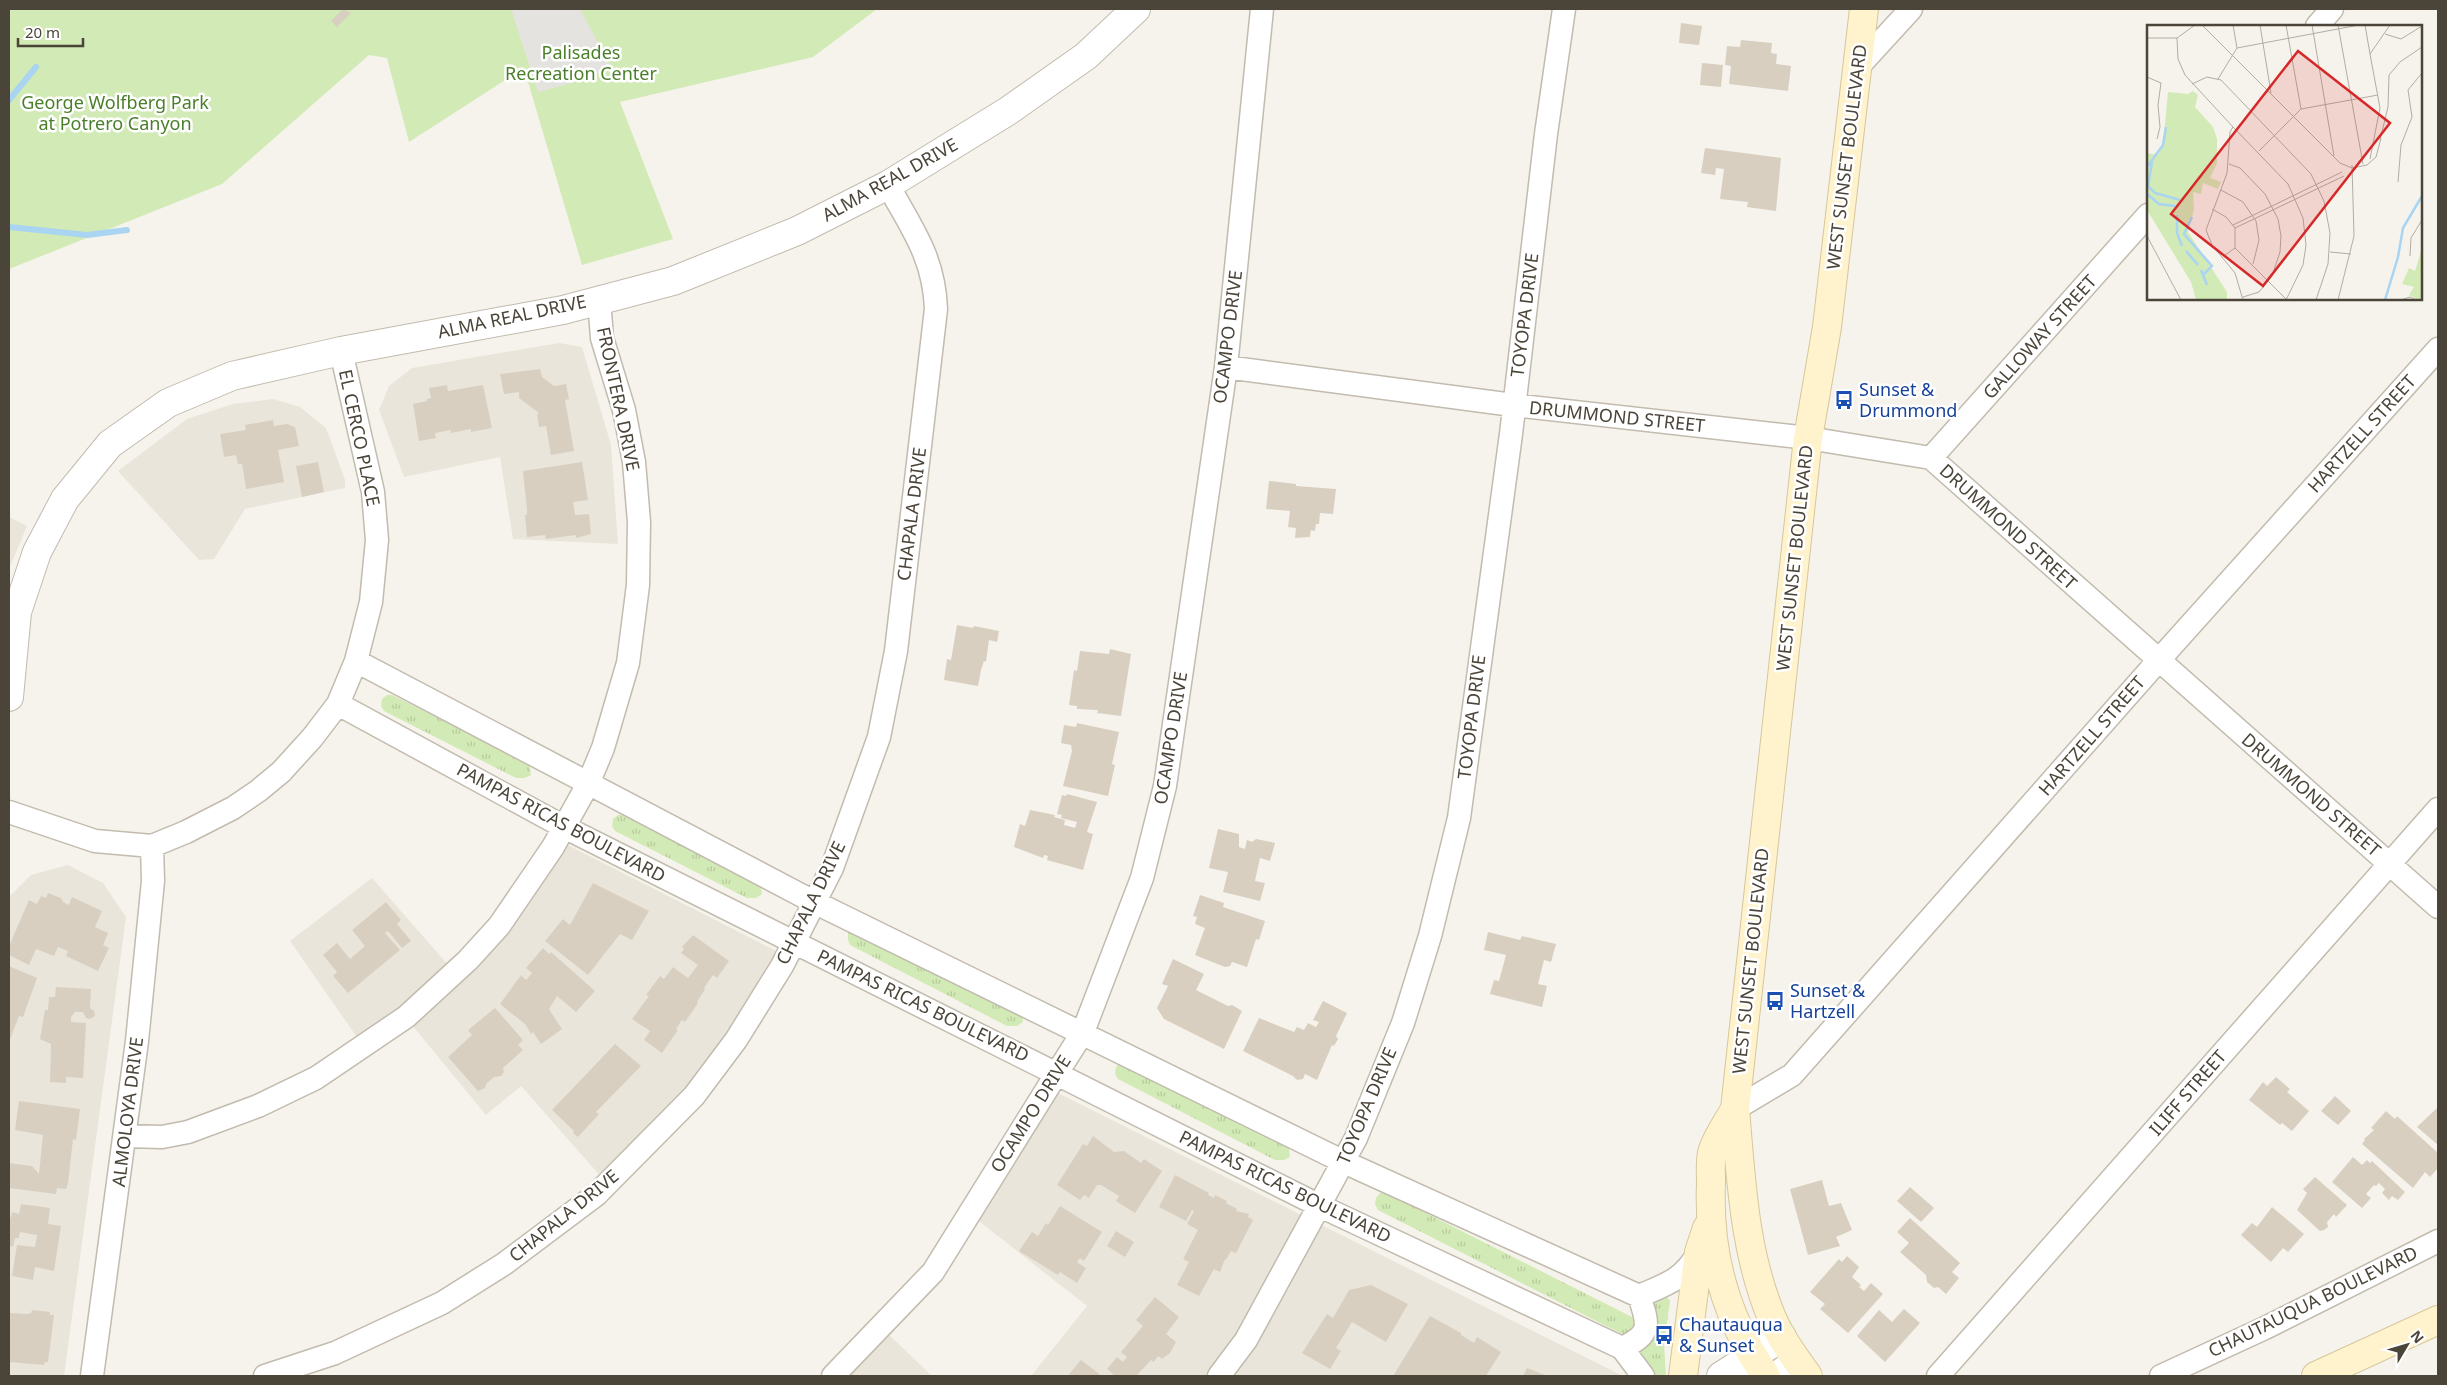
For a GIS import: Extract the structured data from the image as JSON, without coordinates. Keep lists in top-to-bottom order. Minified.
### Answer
{"streets":{"main road":["WEST SUNSET BOULEVARD"],"street":["ALMA REAL DRIVE","TOYOPA DRIVE","OCAMPO DRIVE","GALLOWAY STREET","FRONTERA DRIVE","DRUMMOND STREET","HARTZELL STREET","EL CERCO PLACE","CHAPALA DRIVE","PAMPAS RICAS BOULEVARD","ILIFF STREET","ALMOLOYA DRIVE","CHAUTAUQUA BOULEVARD"]},"crossings":[["WEST SUNSET BOULEVARD","DRUMMOND STREET"],["WEST SUNSET BOULEVARD","HARTZELL STREET"],["ALMA REAL DRIVE","FRONTERA DRIVE"],["ALMA REAL DRIVE","EL CERCO PLACE"],["ALMA REAL DRIVE","CHAPALA DRIVE"],["TOYOPA DRIVE","DRUMMOND STREET"],["TOYOPA DRIVE","PAMPAS RICAS BOULEVARD"],["OCAMPO DRIVE","DRUMMOND STREET"],["OCAMPO DRIVE","PAMPAS RICAS BOULEVARD"],["GALLOWAY STREET","DRUMMOND STREET"],["FRONTERA DRIVE","PAMPAS RICAS BOULEVARD"],["FRONTERA DRIVE","ALMOLOYA DRIVE"],["DRUMMOND STREET","HARTZELL STREET"],["DRUMMOND STREET","ILIFF STREET"],["EL CERCO PLACE","PAMPAS RICAS BOULEVARD"],["EL CERCO PLACE","ALMOLOYA DRIVE"],["CHAPALA DRIVE","PAMPAS RICAS BOULEVARD"]],"parks":["Palisades Recreation Center","George Wolfberg Park at Potrero Canyon"],"places":{"bus stop":["Sunset & Drummond","Sunset & Hartzell","Chautauqua & Sunset"]},"scale_bar":"20 m","north":"top right"}
